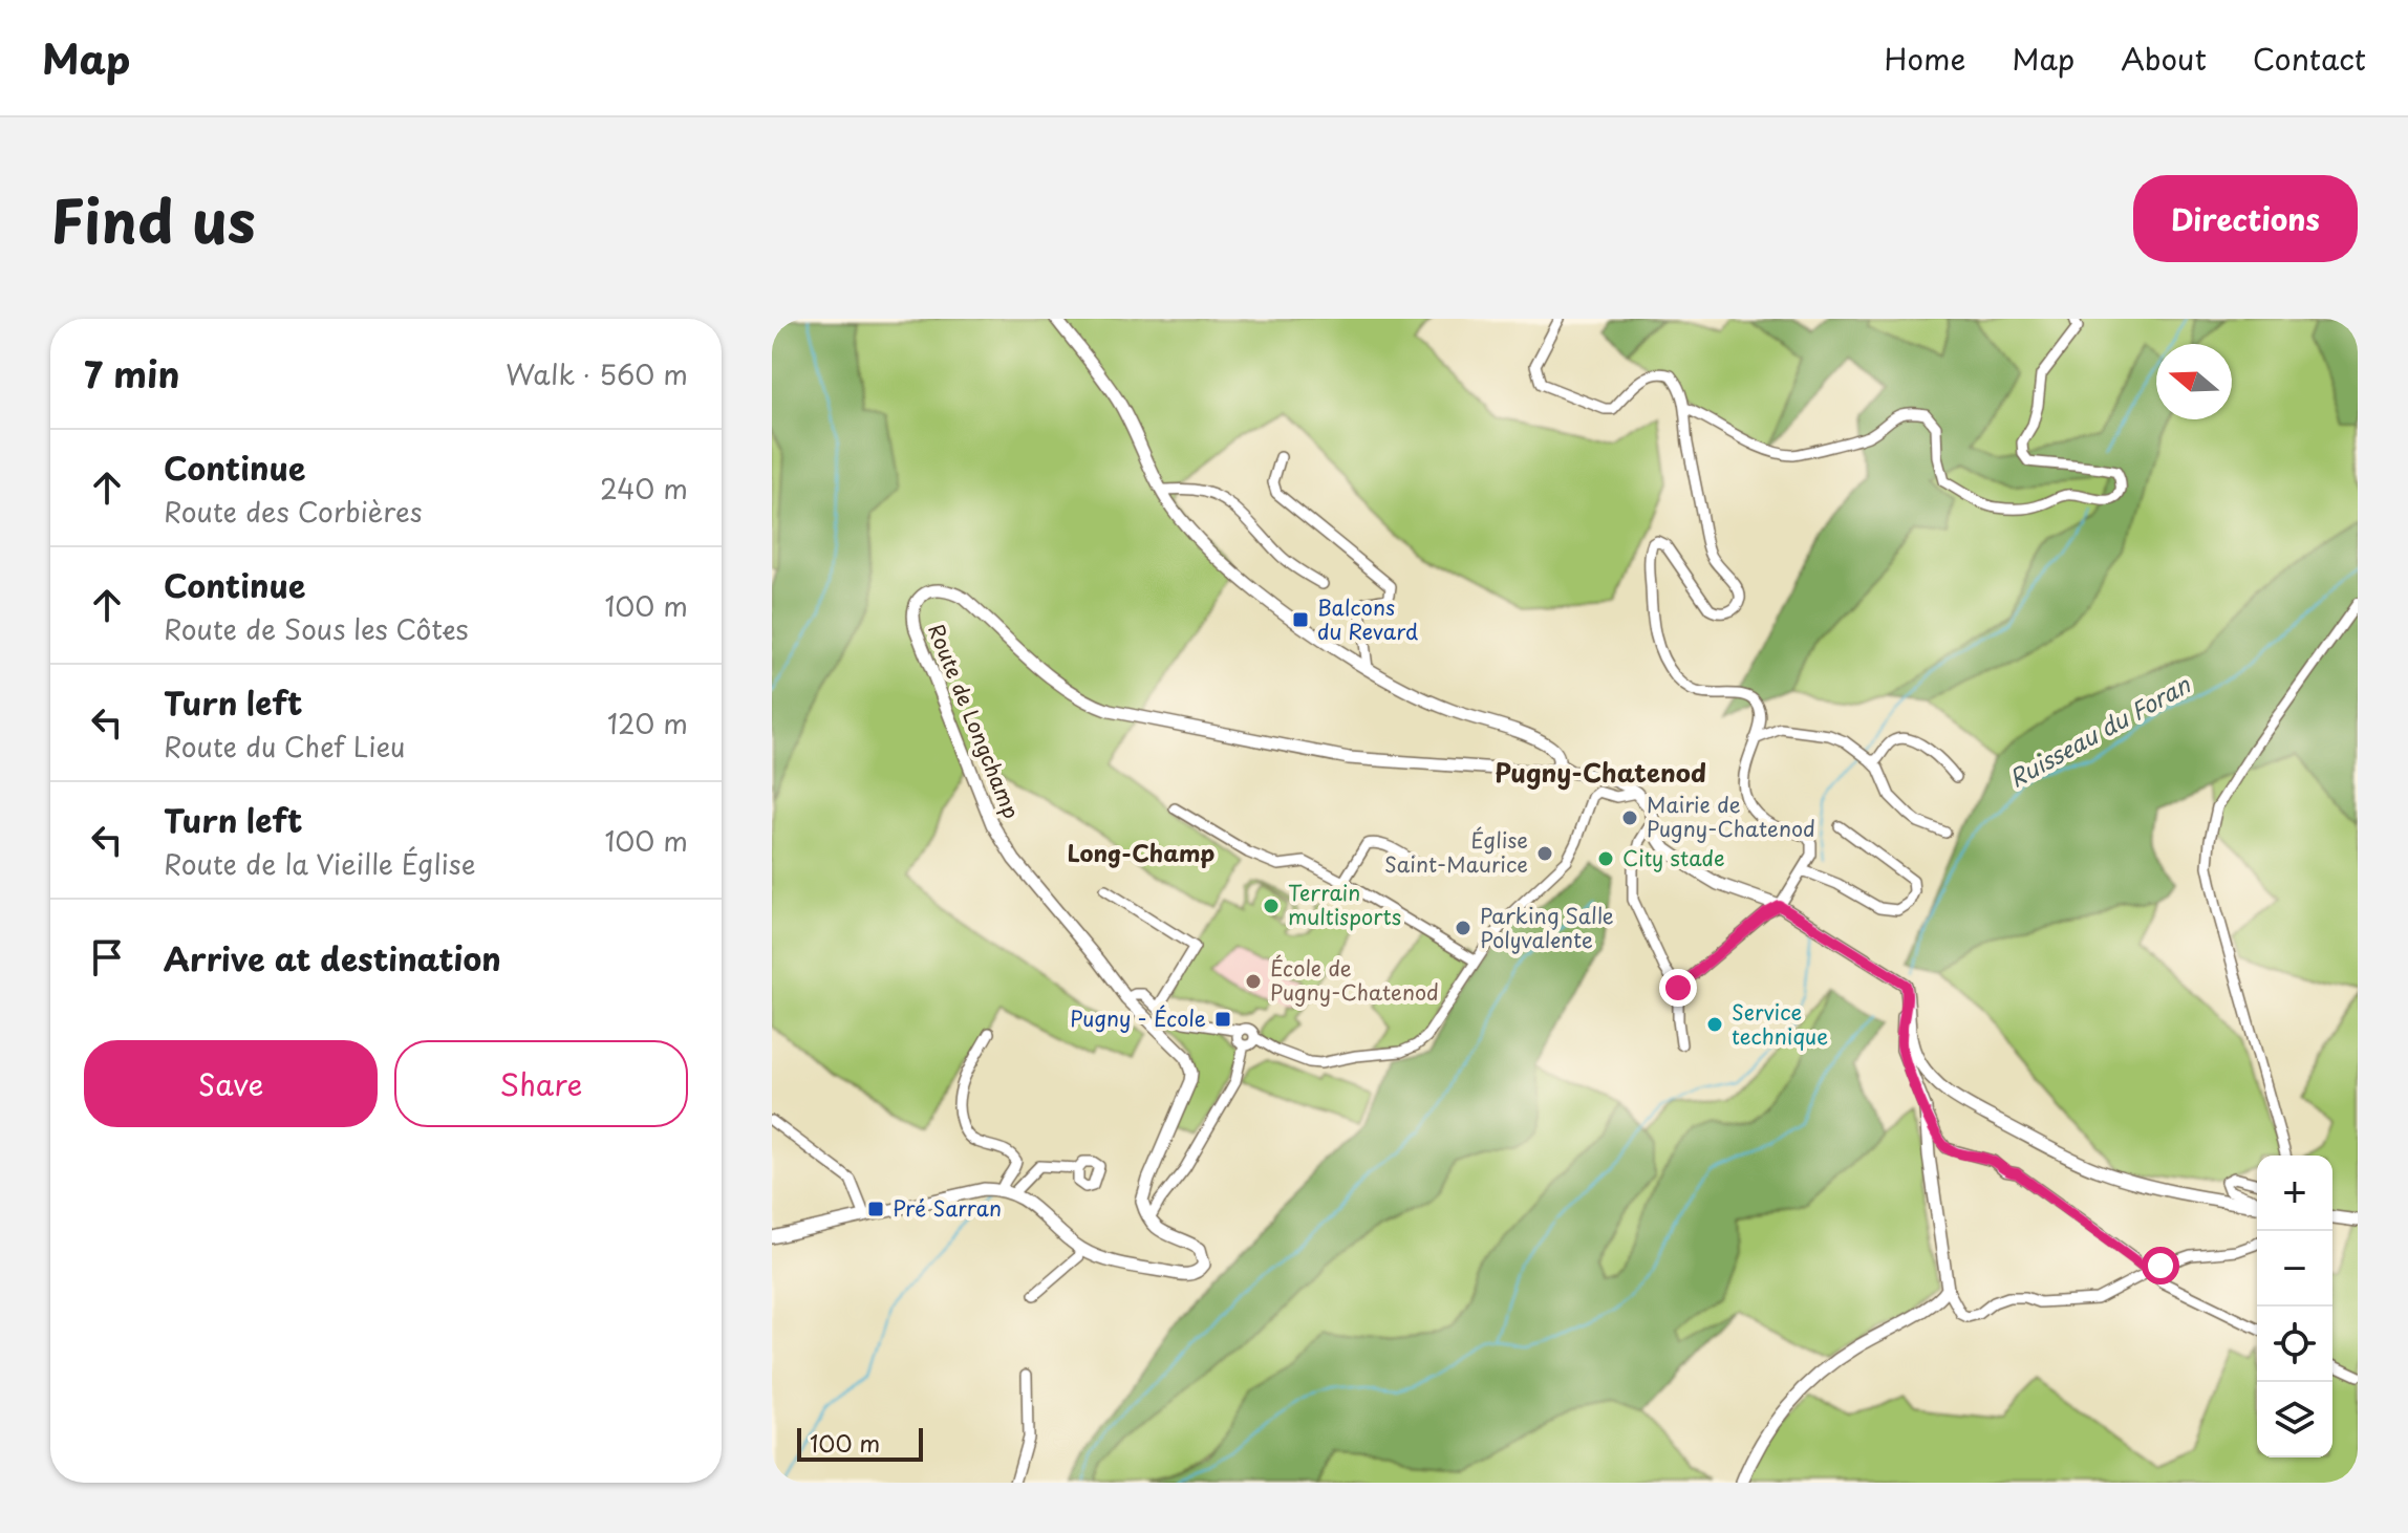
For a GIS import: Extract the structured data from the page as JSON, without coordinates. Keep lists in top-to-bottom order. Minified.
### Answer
{"streets":{"street":["Route de Longchamp"]},"districts":["Pugny-Chatenod","Long-Champ"],"water":["Ruisseau du Foran"],"places":{"transit":["Balcons du Revard","Pugny - École","Pré Sarran"],"other":["Mairie de Pugny-Chatenod","Église Saint-Maurice","City stade","Terrain multisports","Parking Salle Polyvalente","École de Pugny-Chatenod","Service technique"]},"scale_bar":"100 m","north":"left","page":{"header":"Map","nav":["Home","Map","About","Contact"],"title":"Find us","buttons":["Directions",["Save","Share"]],"heading":["7 min","Walk · 560 m"],"list":[["Continue","Route des Corbières","240 m"],["Continue","Route de Sous les Côtes","100 m"],["Turn left","Route du Chef Lieu","120 m"],["Turn left","Route de la Vieille Église","100 m"],"Arrive at destination"],"map_buttons":["+","−"],"scale":"100 m"}}
